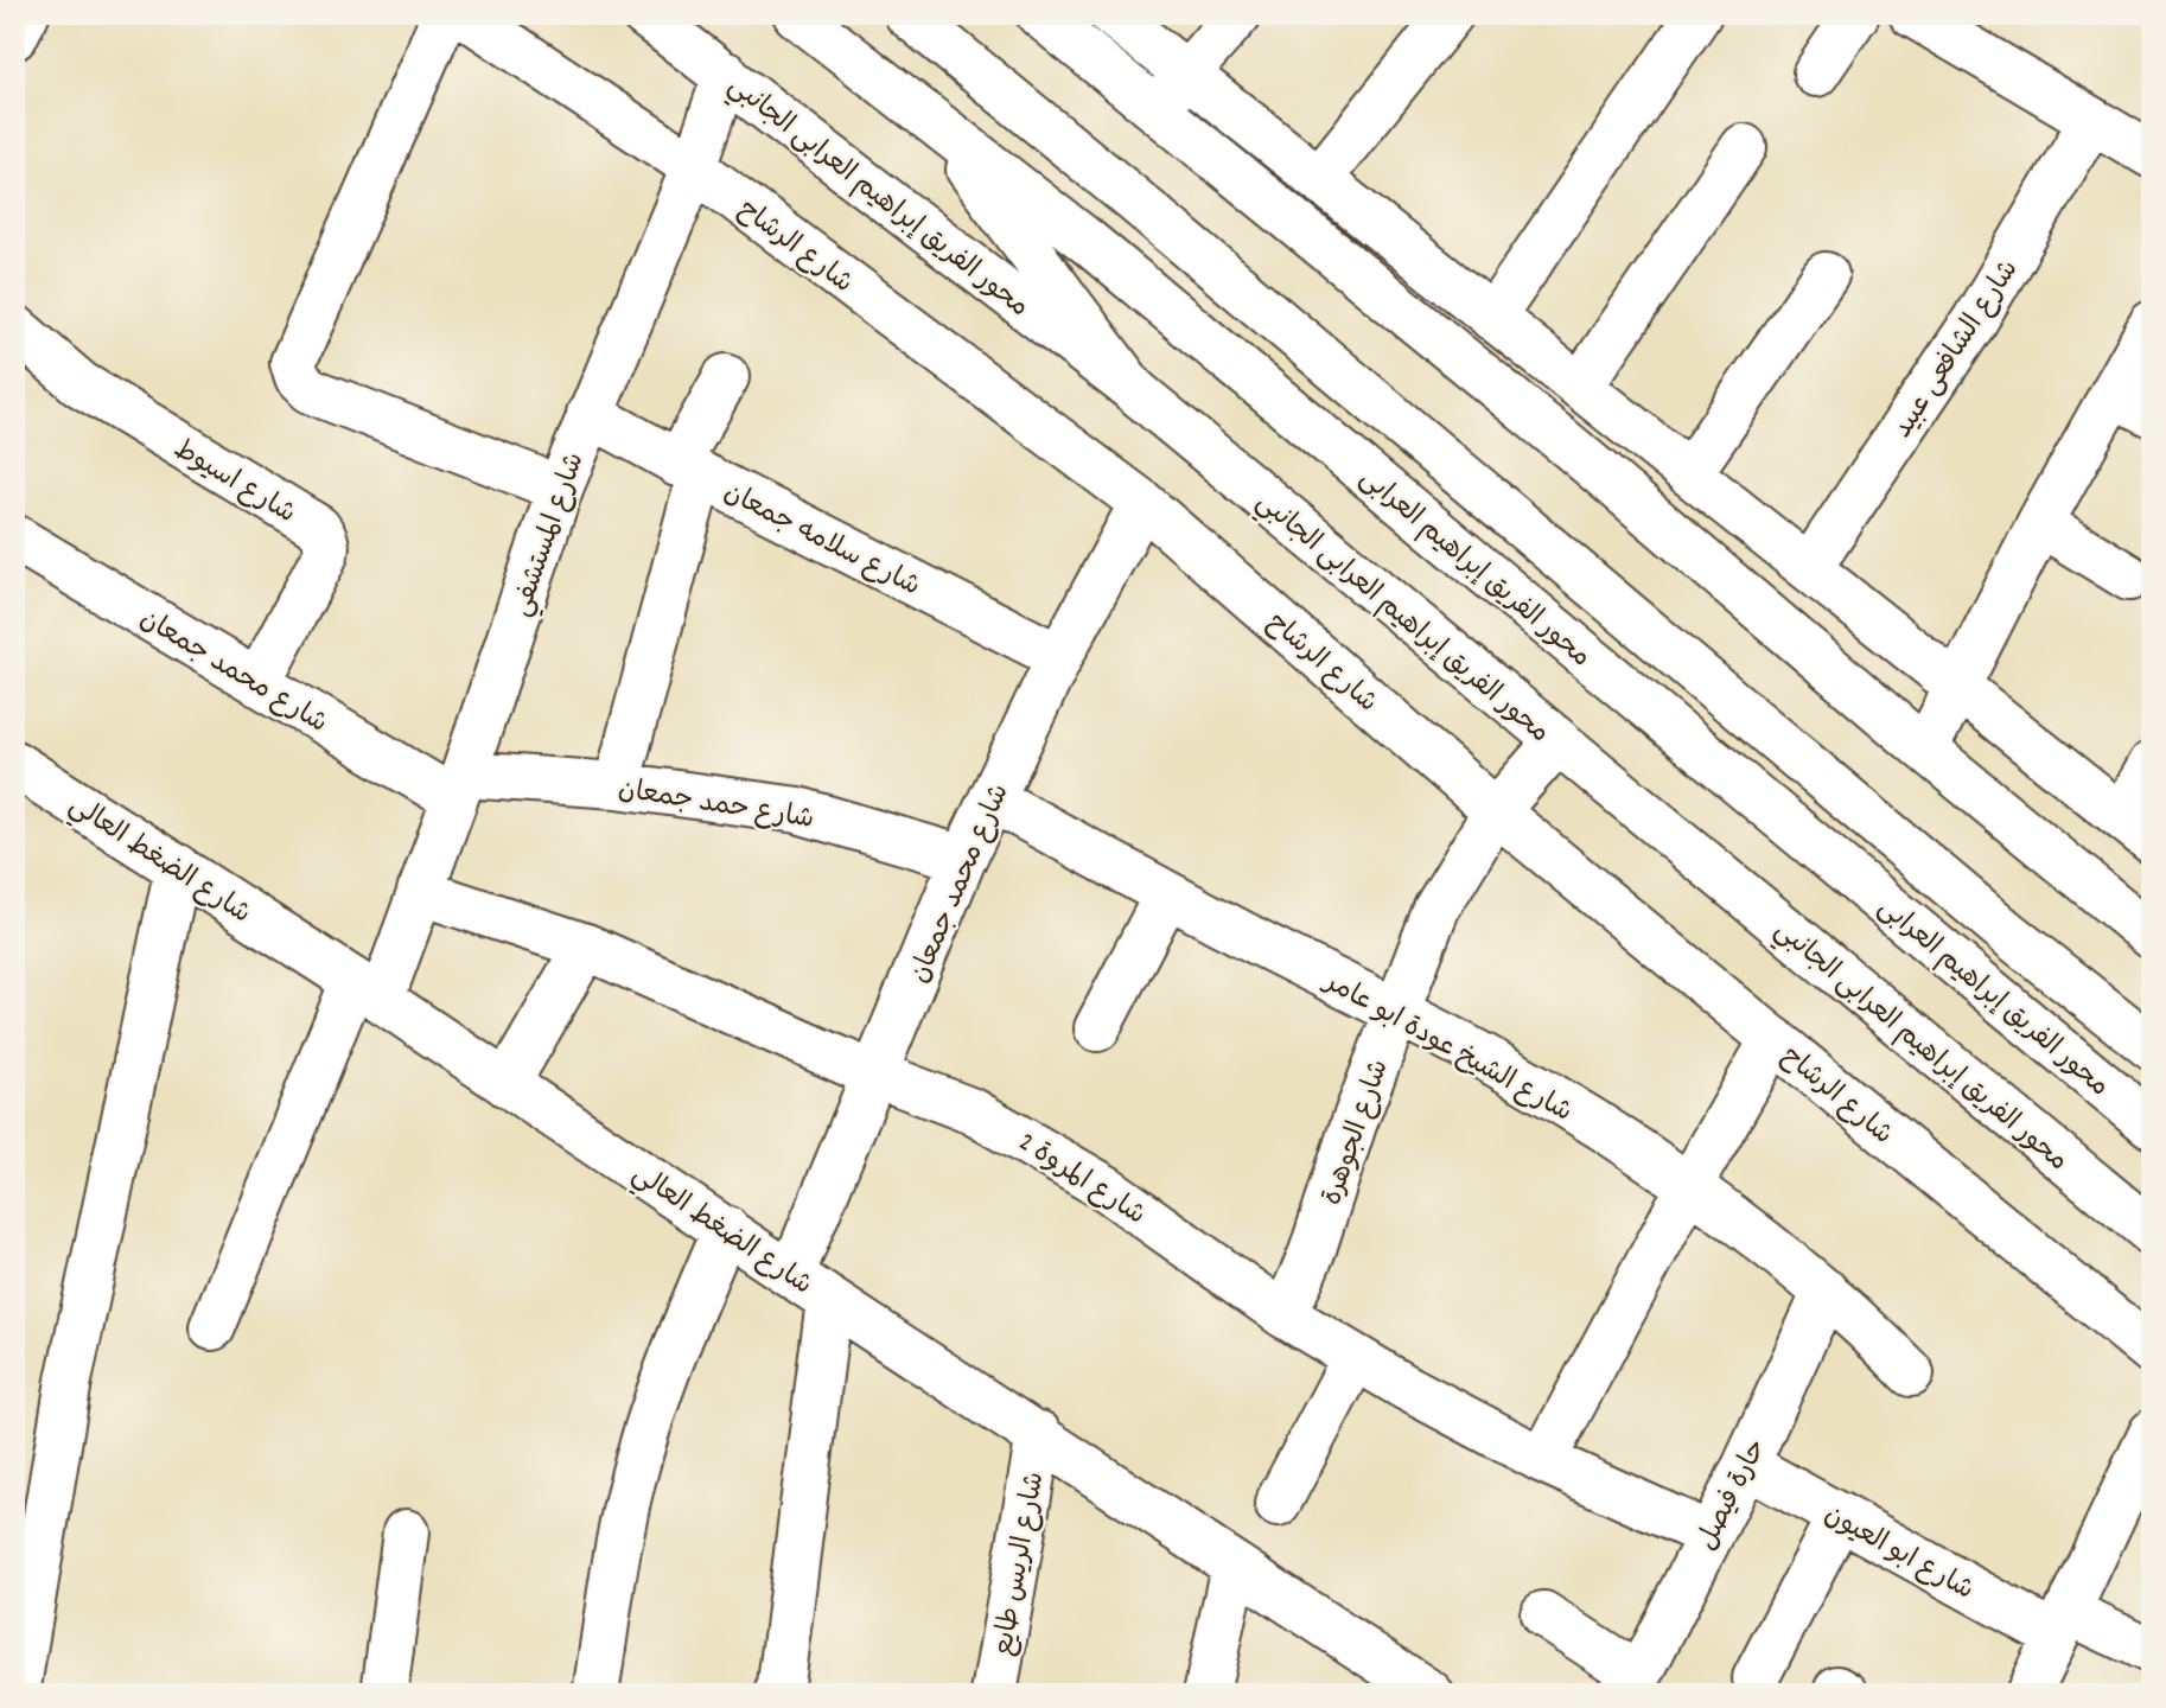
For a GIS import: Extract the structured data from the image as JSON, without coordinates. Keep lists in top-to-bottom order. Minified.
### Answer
{"streets":{"street":["محور الفريق إبراهيم العرابى الجانبي","شارع الرشاح","شارع الشافعى عبيد","شارع اسيوط","شارع المستشفي","شارع سلامه جمعان","محور الفريق إبراهيم العرابى","شارع محمد جمعان","شارع حمد جمعان","شارع الضغط العالي","شارع الشيخ عودة ابو عامر","شارع الجوهرة","شارع المروة 2","حارة فيصل","شارع ابو العيون","شارع الريس طايع"]},"crossings":[["محور الفريق إبراهيم العرابى الجانبي","شارع المستشفي"],["محور الفريق إبراهيم العرابى الجانبي","شارع الجوهرة"],["شارع الرشاح","شارع المستشفي"],["شارع الرشاح","شارع محمد جمعان"],["شارع الرشاح","شارع الجوهرة"],["شارع اسيوط","شارع محمد جمعان"],["شارع المستشفي","شارع سلامه جمعان"],["شارع المستشفي","شارع محمد جمعان"],["شارع المستشفي","شارع حمد جمعان"],["شارع المستشفي","شارع الضغط العالي"],["شارع المستشفي","شارع المروة 2"],["شارع سلامه جمعان","شارع محمد جمعان"],["شارع محمد جمعان","شارع حمد جمعان"],["شارع محمد جمعان","شارع الضغط العالي"],["شارع محمد جمعان","شارع الشيخ عودة ابو عامر"],["شارع محمد جمعان","شارع المروة 2"],["شارع الضغط العالي","شارع الريس طايع"],["شارع الشيخ عودة ابو عامر","شارع الجوهرة"],["شارع الشيخ عودة ابو عامر","حارة فيصل"],["شارع الجوهرة","شارع المروة 2"],["شارع المروة 2","حارة فيصل"],["حارة فيصل","شارع ابو العيون"]]}
